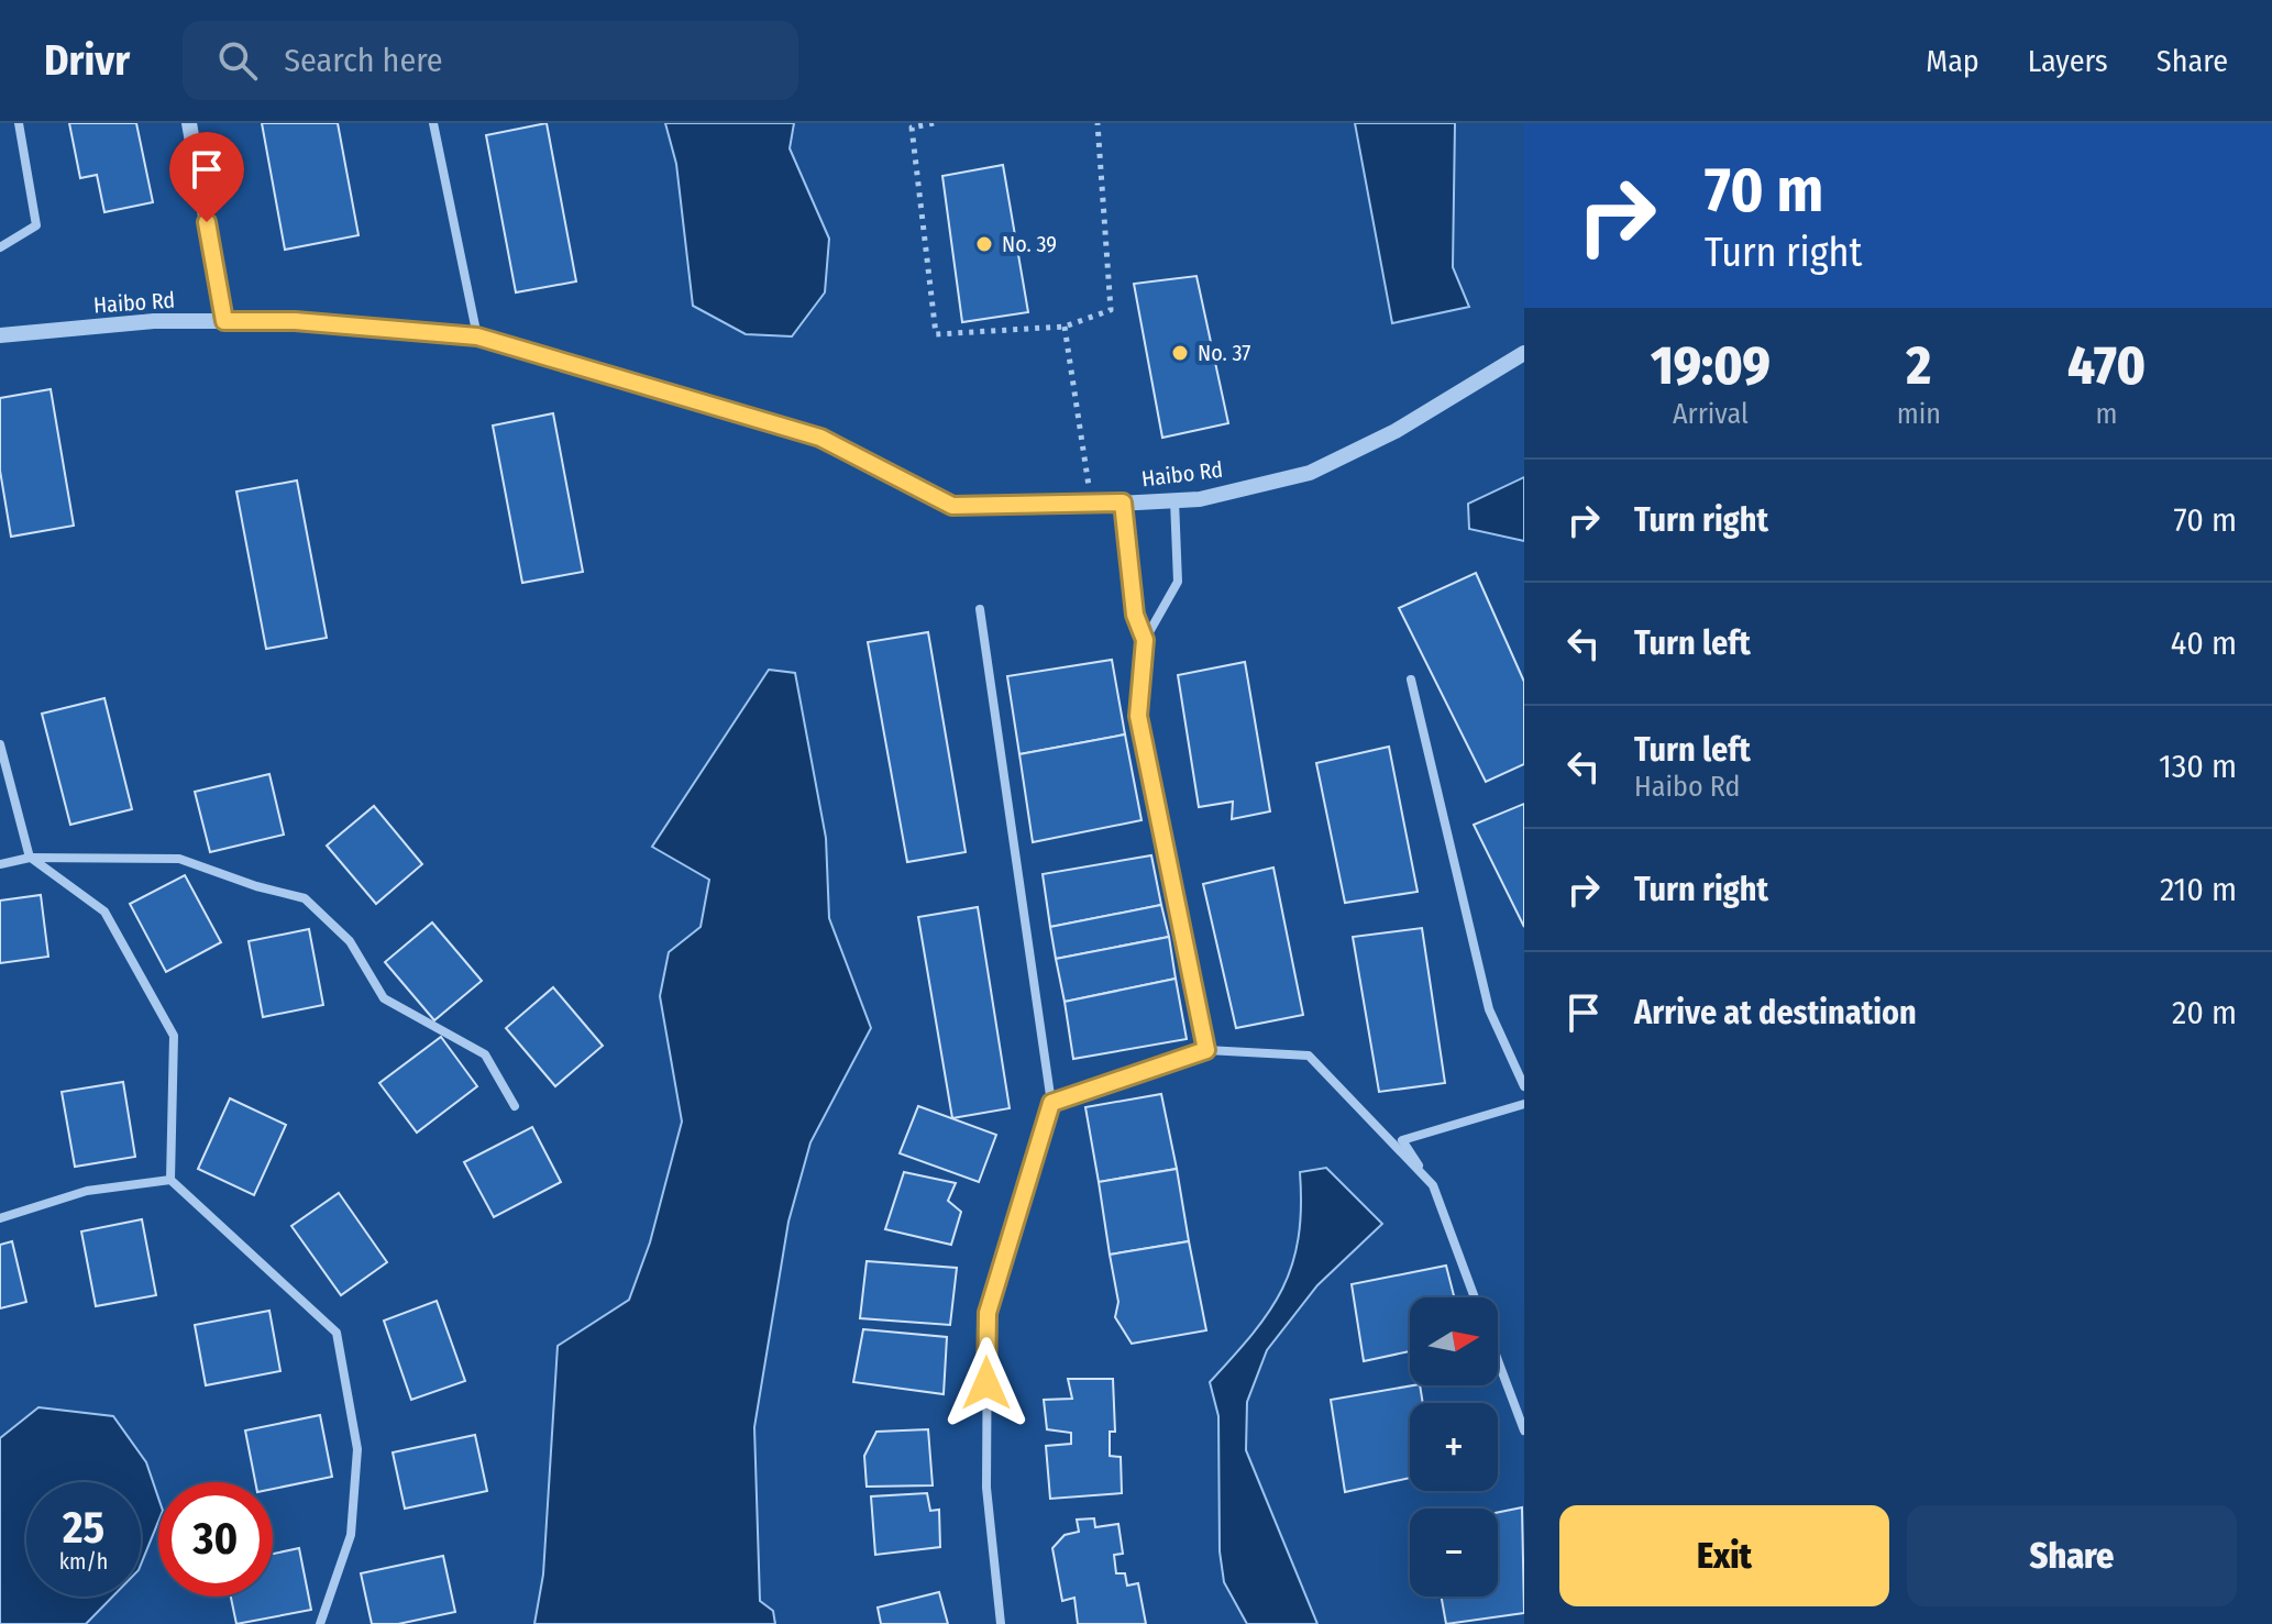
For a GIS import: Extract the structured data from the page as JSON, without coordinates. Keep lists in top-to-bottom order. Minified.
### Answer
{"streets":{"street":["Haibo Rd"]},"places":["No. 39","No. 37"],"north":"right","page":{"header":"Drivr","search":"Search here","nav":["Map","Layers","Share"],"turn":["70 m","Turn right"],"eta":["19:09","Arrival","2","min","470","m"],"list":[{"name":"Turn right","value":"70 m"},{"name":"Turn left","value":"40 m"},{"name":"Turn left","note":"Haibo Rd","value":"130 m"},{"name":"Turn right","value":"210 m"},{"name":"Arrive at destination","value":"20 m"}],"map_buttons":["+","−"],"speed":"25 km/h","limit":"30","buttons":["Exit","Share"]}}
